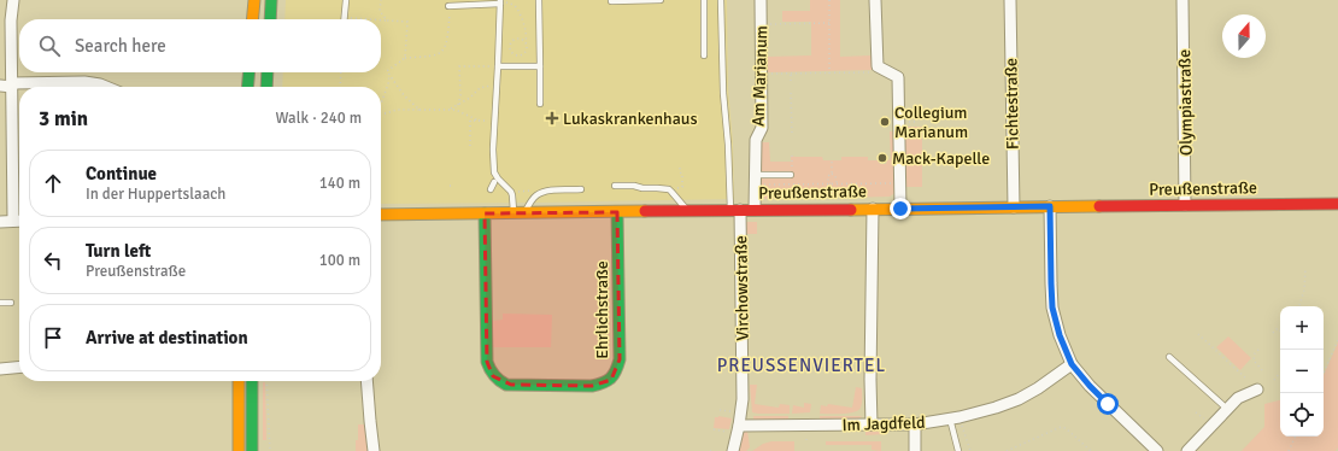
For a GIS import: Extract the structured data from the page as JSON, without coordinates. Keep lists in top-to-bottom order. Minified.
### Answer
{"streets":{"street":["Am Marianum","Olympiastraße","Fichtestraße","Preußenstraße","Virchowstraße","Ehrlichstraße","Im Jagdfeld"]},"crossings":[["Am Marianum","Preußenstraße"],["Olympiastraße","Preußenstraße"],["Fichtestraße","Preußenstraße"],["Preußenstraße","Virchowstraße"],["Preußenstraße","Ehrlichstraße"],["Virchowstraße","Im Jagdfeld"]],"districts":["PREUSSENVIERTEL"],"places":{"health":["Lukaskrankenhaus"],"other":["Collegium Marianum","Mack-Kapelle"]},"north":"top","page":{"search":"Search here","heading":["3 min","Walk · 240 m"],"list":[["Continue","In der Huppertslaach","140 m"],["Turn left","Preußenstraße","100 m"],"Arrive at destination"],"map_buttons":["+","−"]}}
